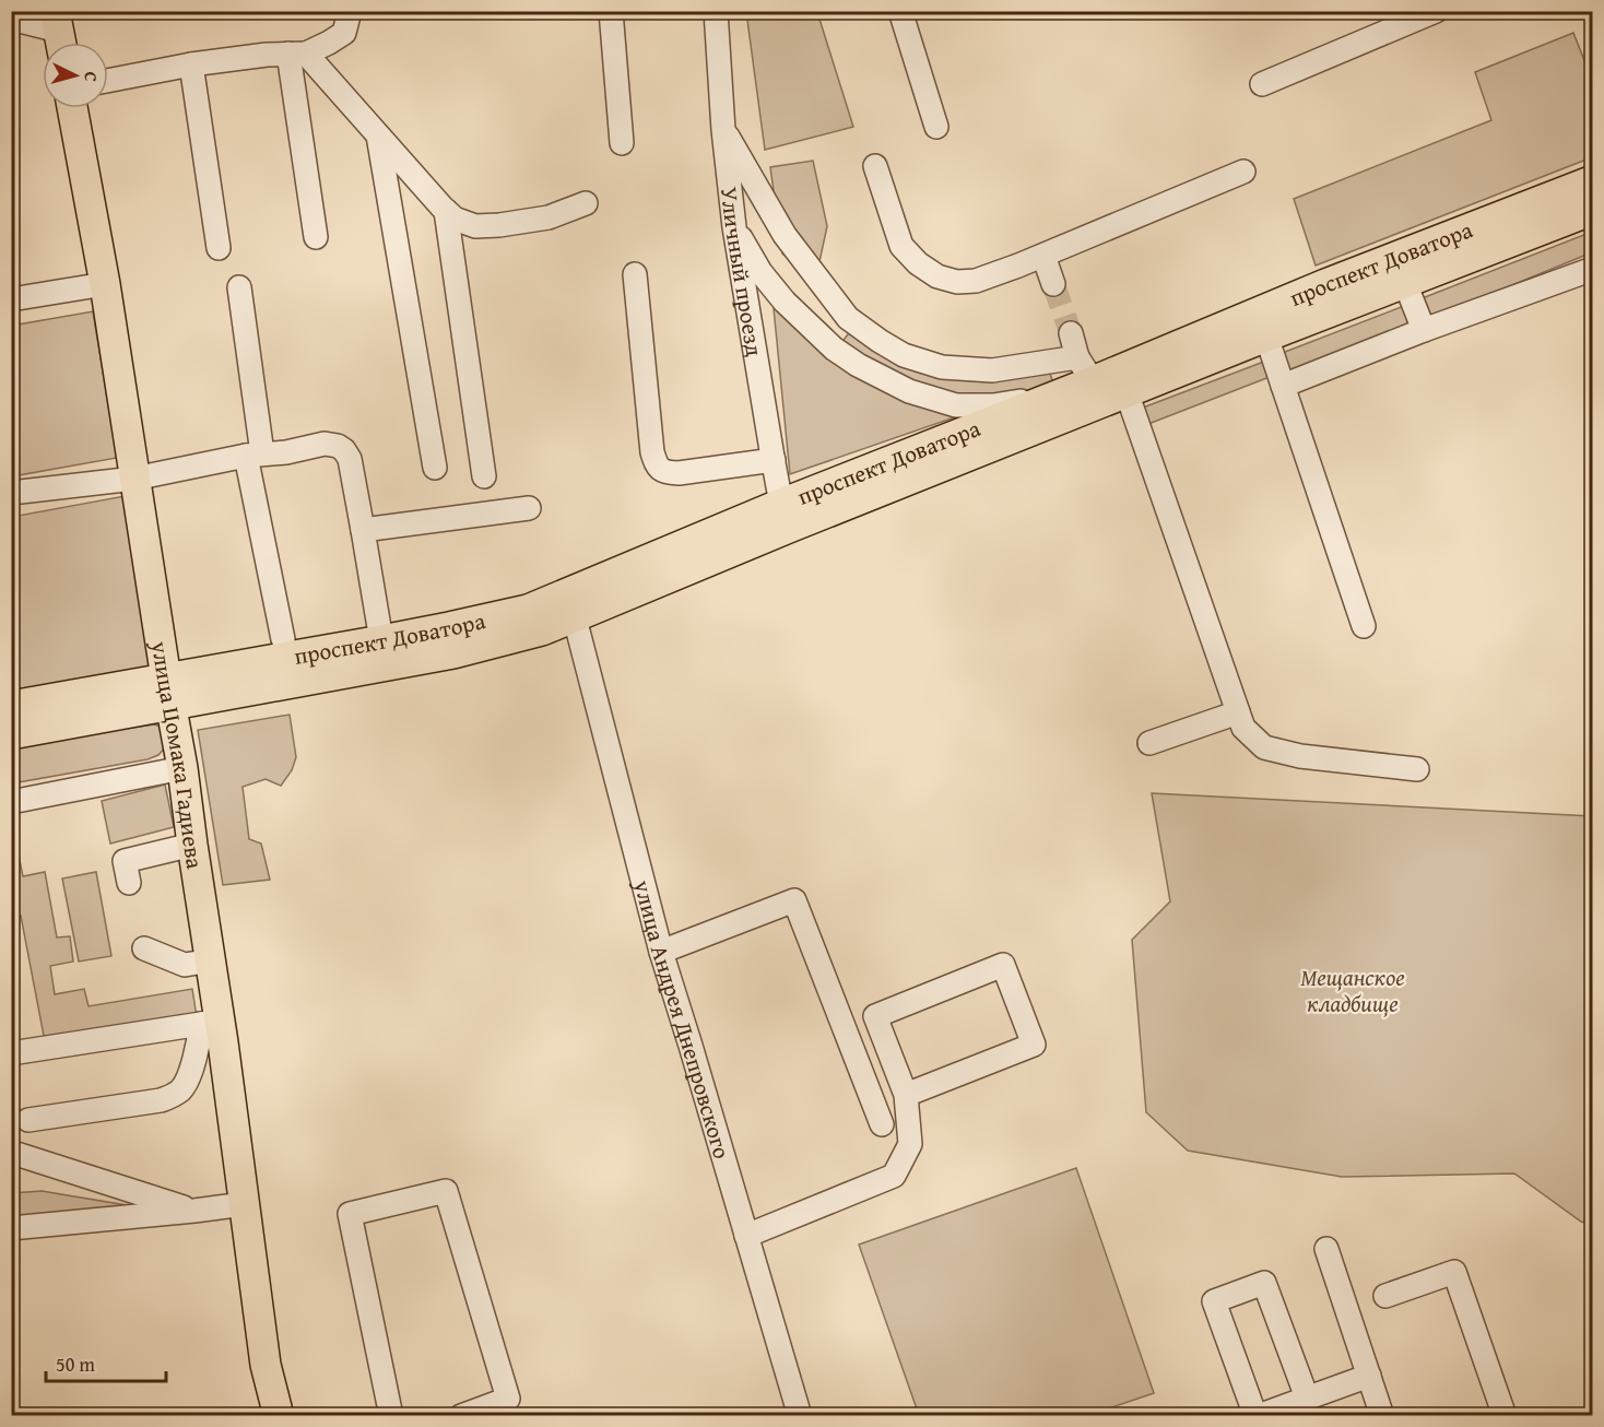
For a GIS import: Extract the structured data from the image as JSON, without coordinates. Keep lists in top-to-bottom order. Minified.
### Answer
{"streets":{"main road":["проспект Доватора","улица Цомака Гадиева"],"street":["Уличный проезд","улица Андрея Днепровского"]},"crossings":[["проспект Доватора","Уличный проезд"],["проспект Доватора","улица Цомака Гадиева"],["проспект Доватора","улица Андрея Днепровского"]],"parks":["Мещанское кладбище"],"scale_bar":"50 m","north":"right"}
